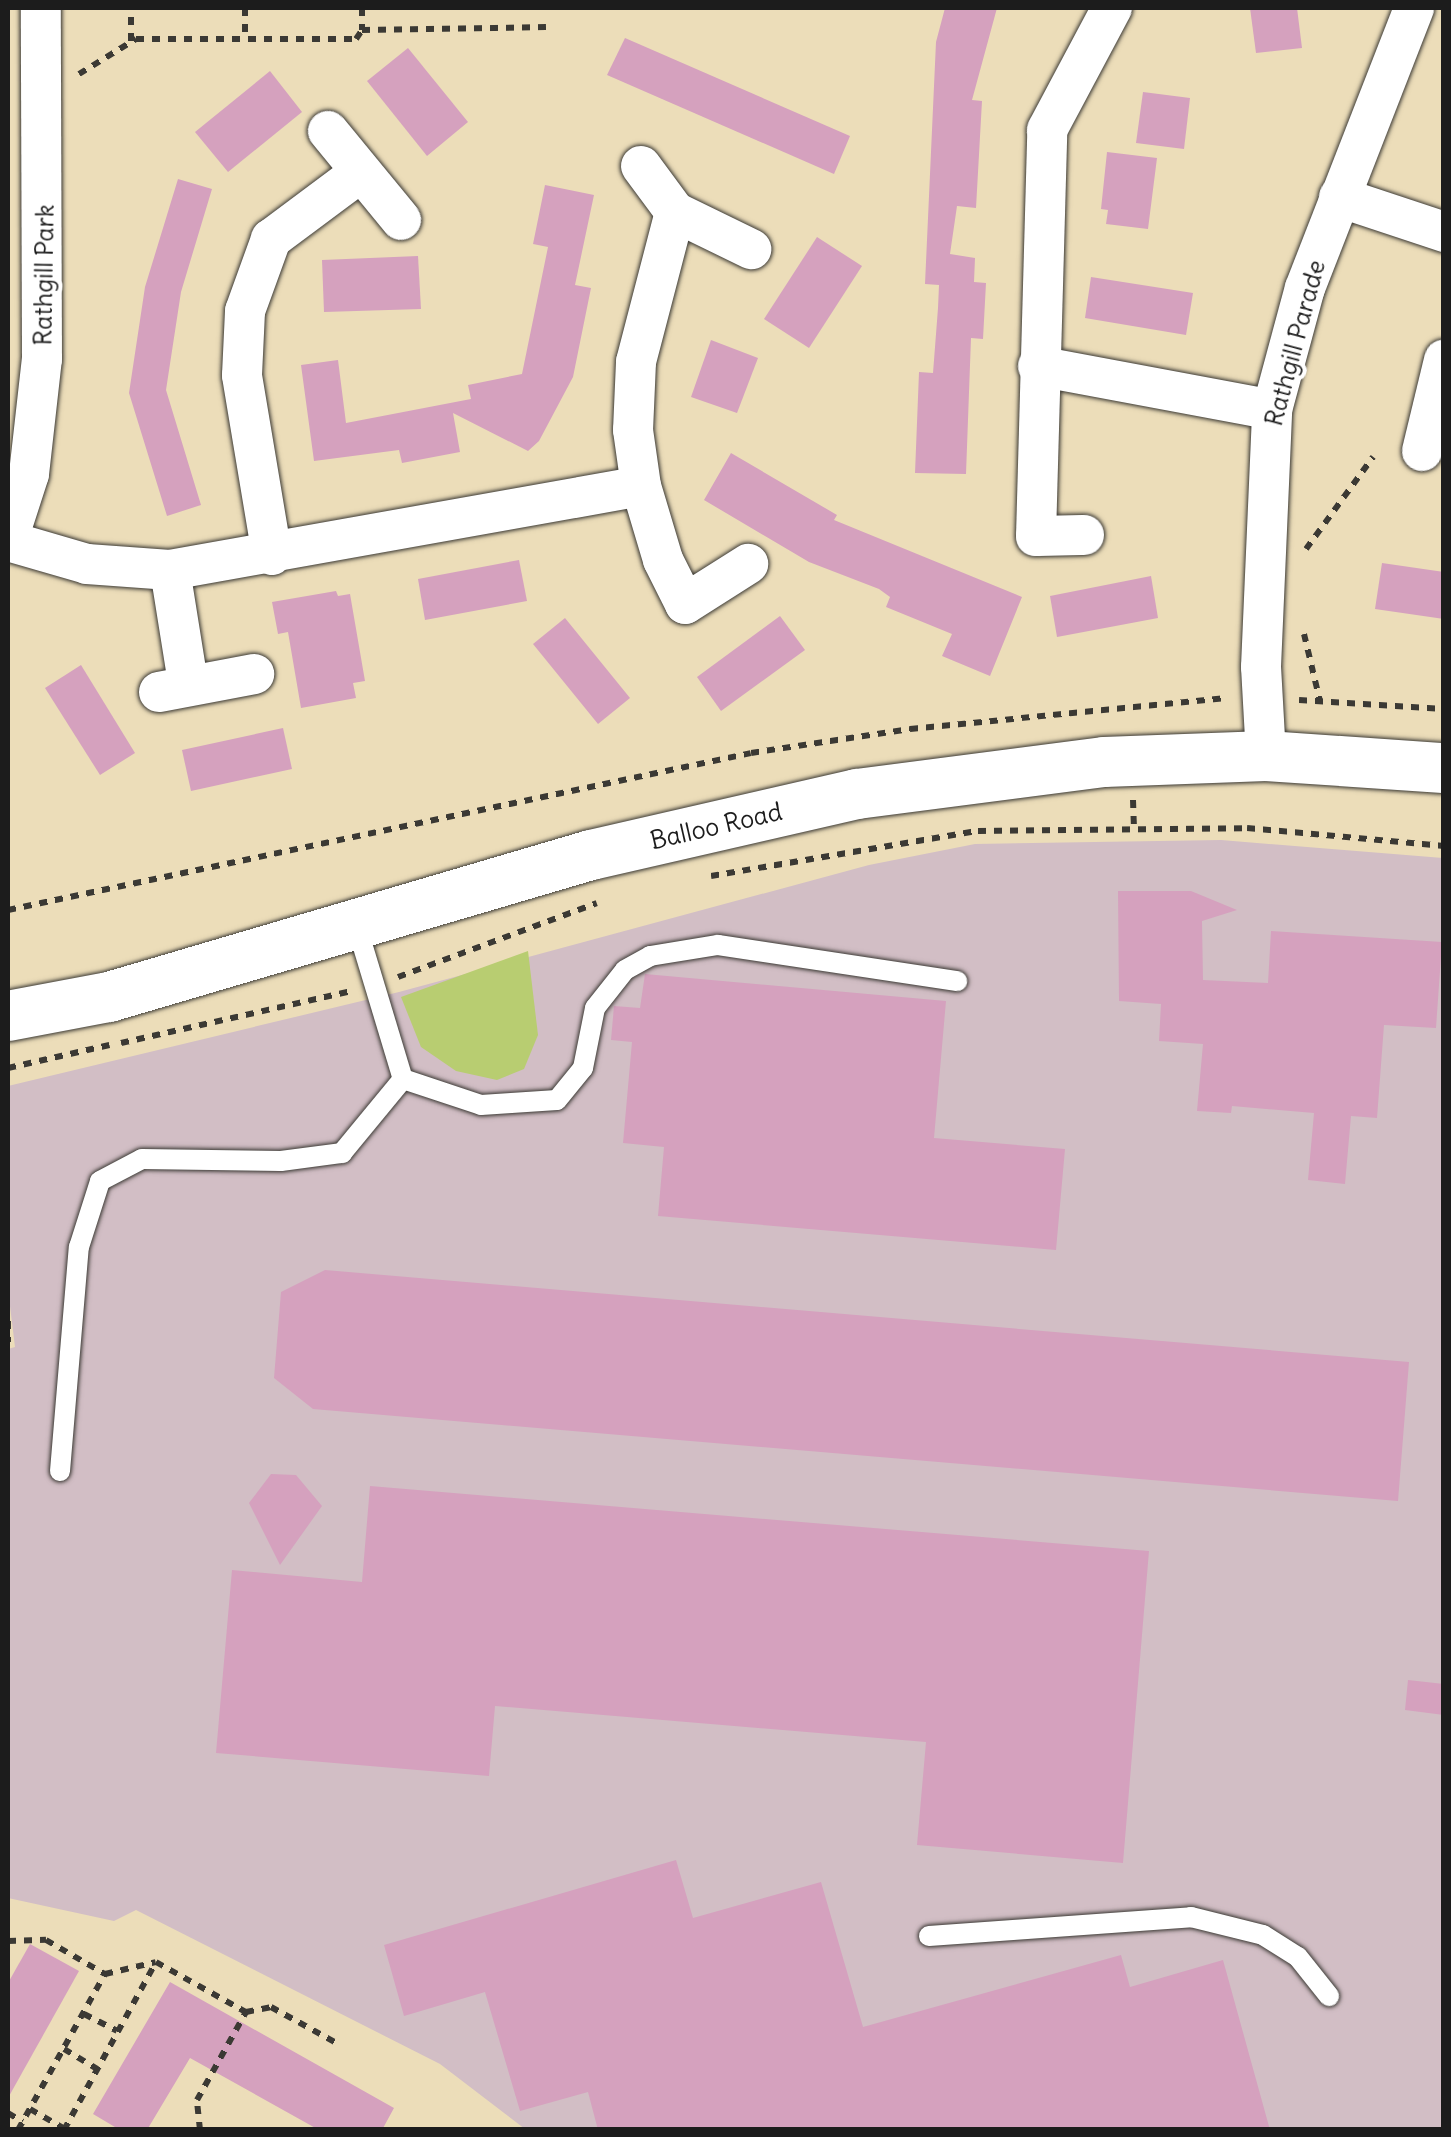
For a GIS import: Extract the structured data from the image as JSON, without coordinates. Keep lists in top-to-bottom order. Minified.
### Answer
{"streets":{"street":["Rathgill Park","Rathgill Parade","Balloo Road"]},"crossings":[["Rathgill Parade","Balloo Road"]]}
